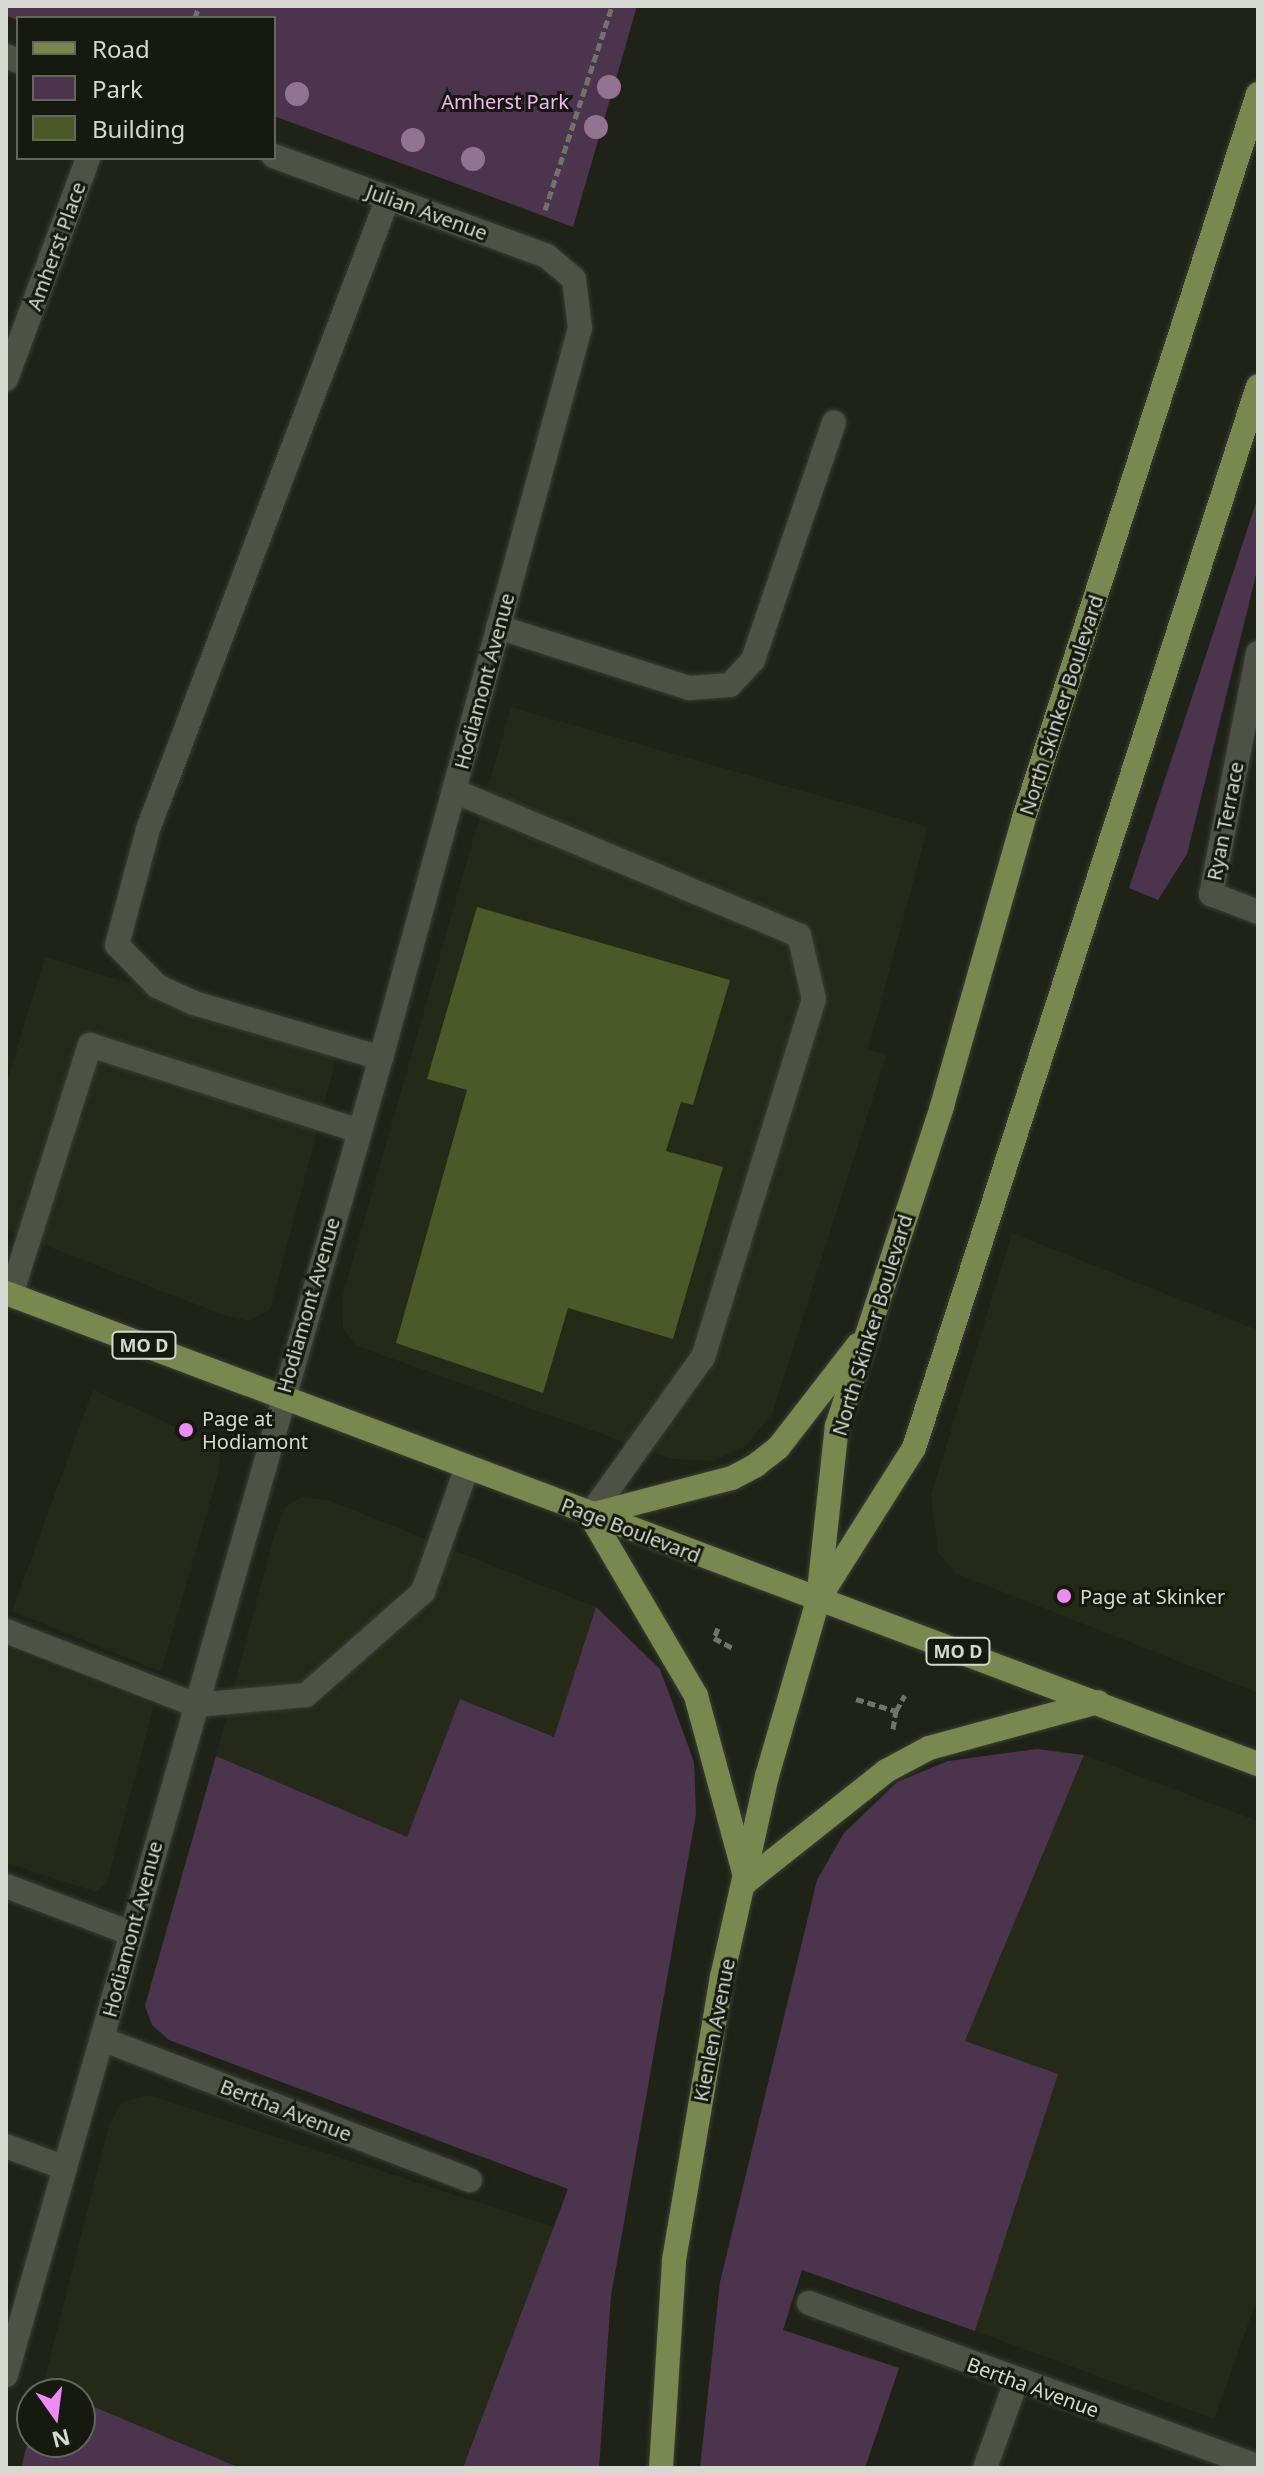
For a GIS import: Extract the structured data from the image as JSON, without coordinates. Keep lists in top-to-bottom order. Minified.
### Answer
{"streets":{"main road":["North Skinker Boulevard","MO D","Page Boulevard","Kienlen Avenue"],"street":["Julian Avenue","Amherst Place","Hodiamont Avenue","Ryan Terrace","Bertha Avenue"]},"crossings":[["Julian Avenue","Hodiamont Avenue"],["Hodiamont Avenue","Page Boulevard"],["Hodiamont Avenue","Bertha Avenue"],["North Skinker Boulevard","Page Boulevard"],["North Skinker Boulevard","Kienlen Avenue"],["Page Boulevard","Kienlen Avenue"]],"parks":["Amherst Park"],"places":["Page at Hodiamont","Page at Skinker"],"legend":["Road","Park","Building"],"north":"bottom"}
